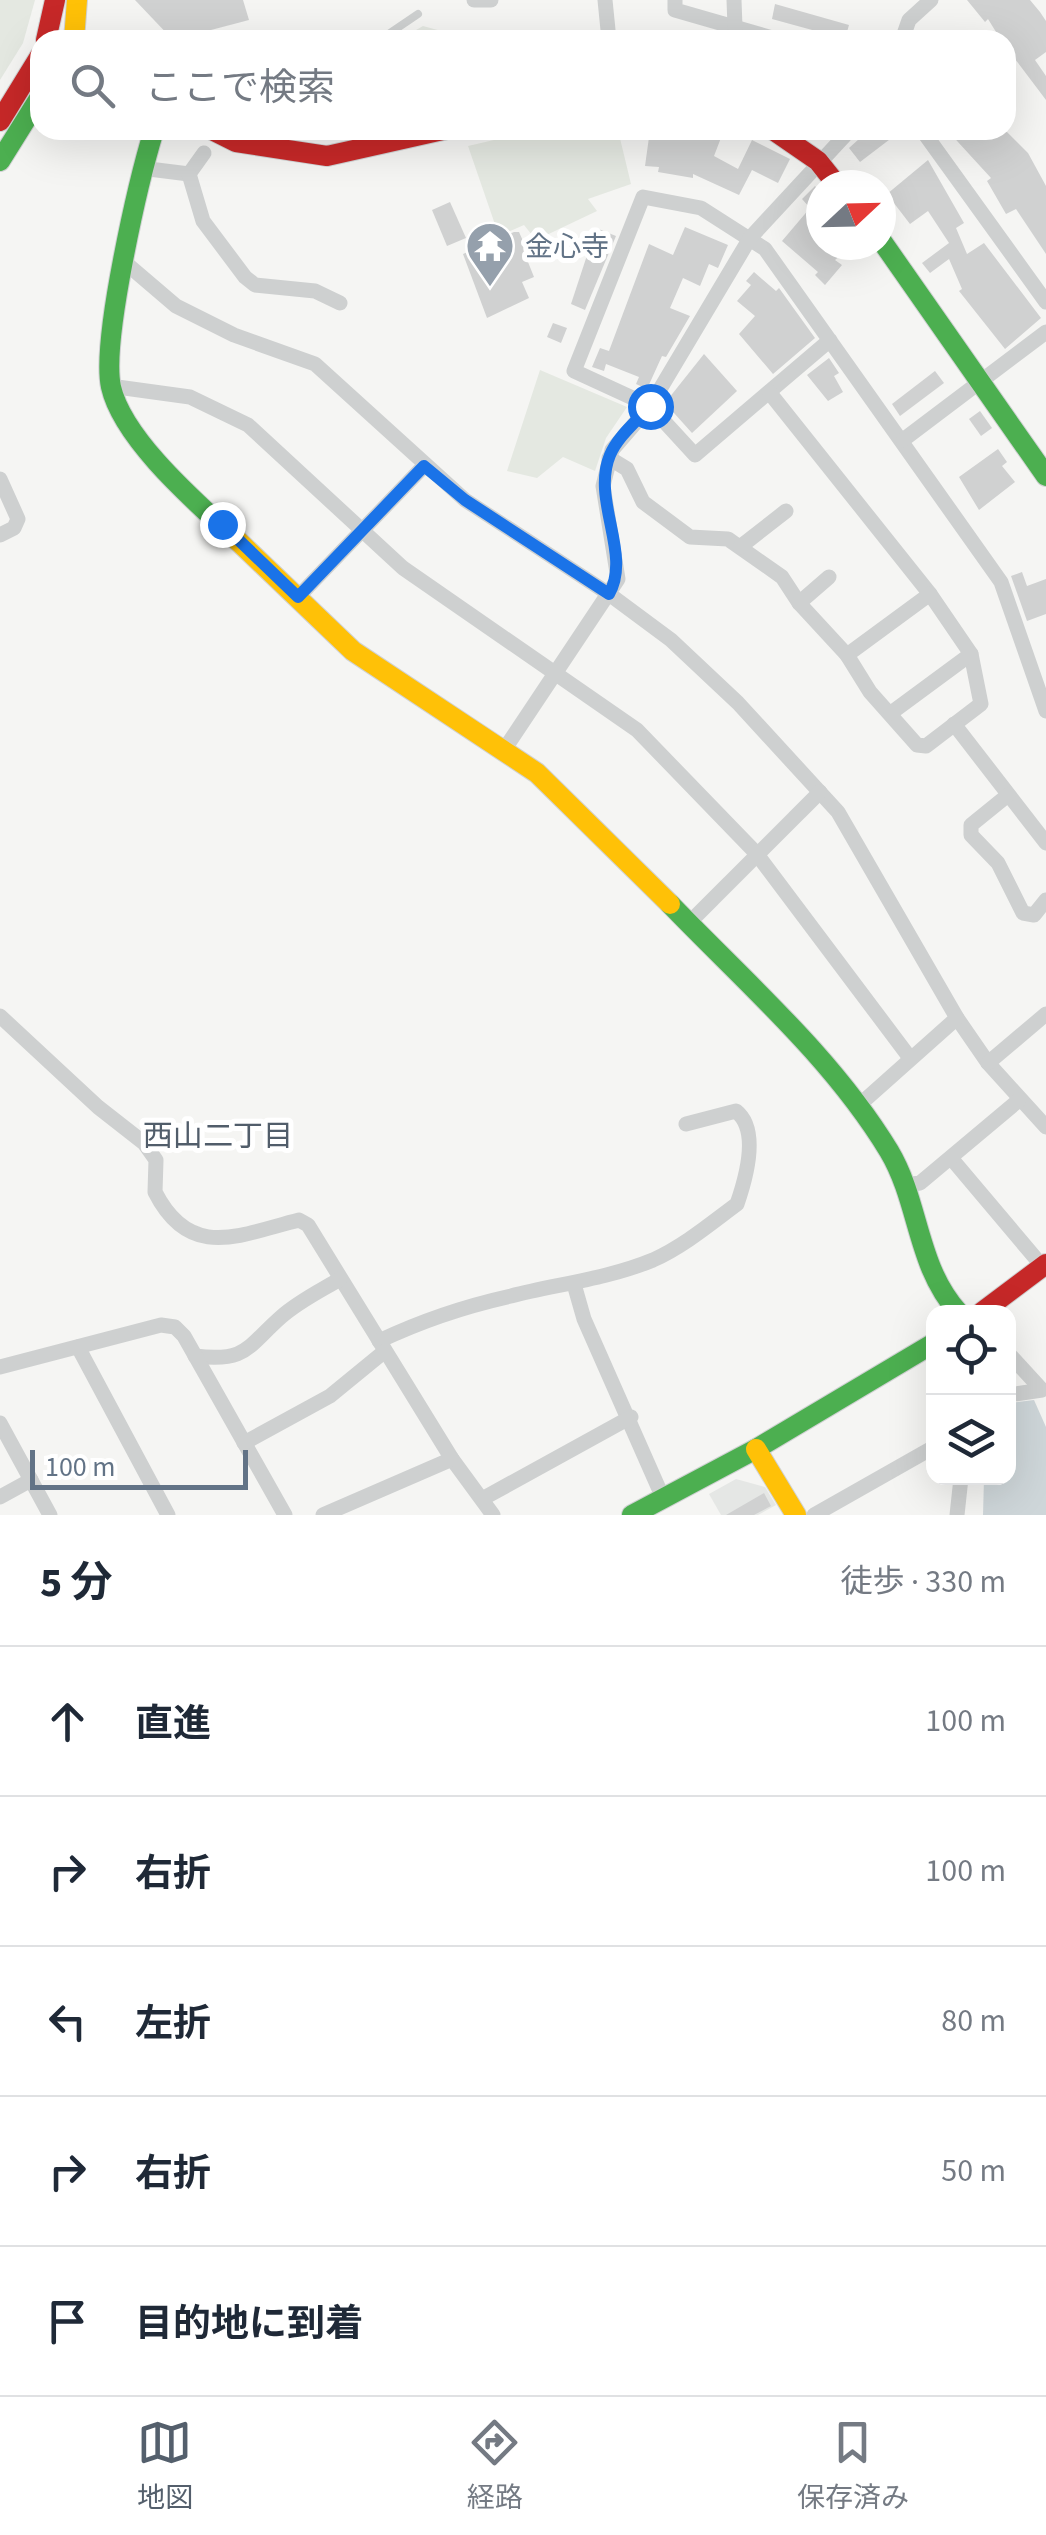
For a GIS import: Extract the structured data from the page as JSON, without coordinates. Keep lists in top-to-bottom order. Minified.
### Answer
{"districts":["西山二丁目"],"places":{"temple":["金心寺"]},"scale_bar":"100 m","north":"right","page":{"search":"ここで検索","scale":"100 m","heading":["5 分","徒歩 · 330 m"],"list":[["直進","100 m"],["右折","100 m"],["左折","80 m"],["右折","50 m"],"目的地に到着"],"nav":["地図","経路","保存済み"]}}
